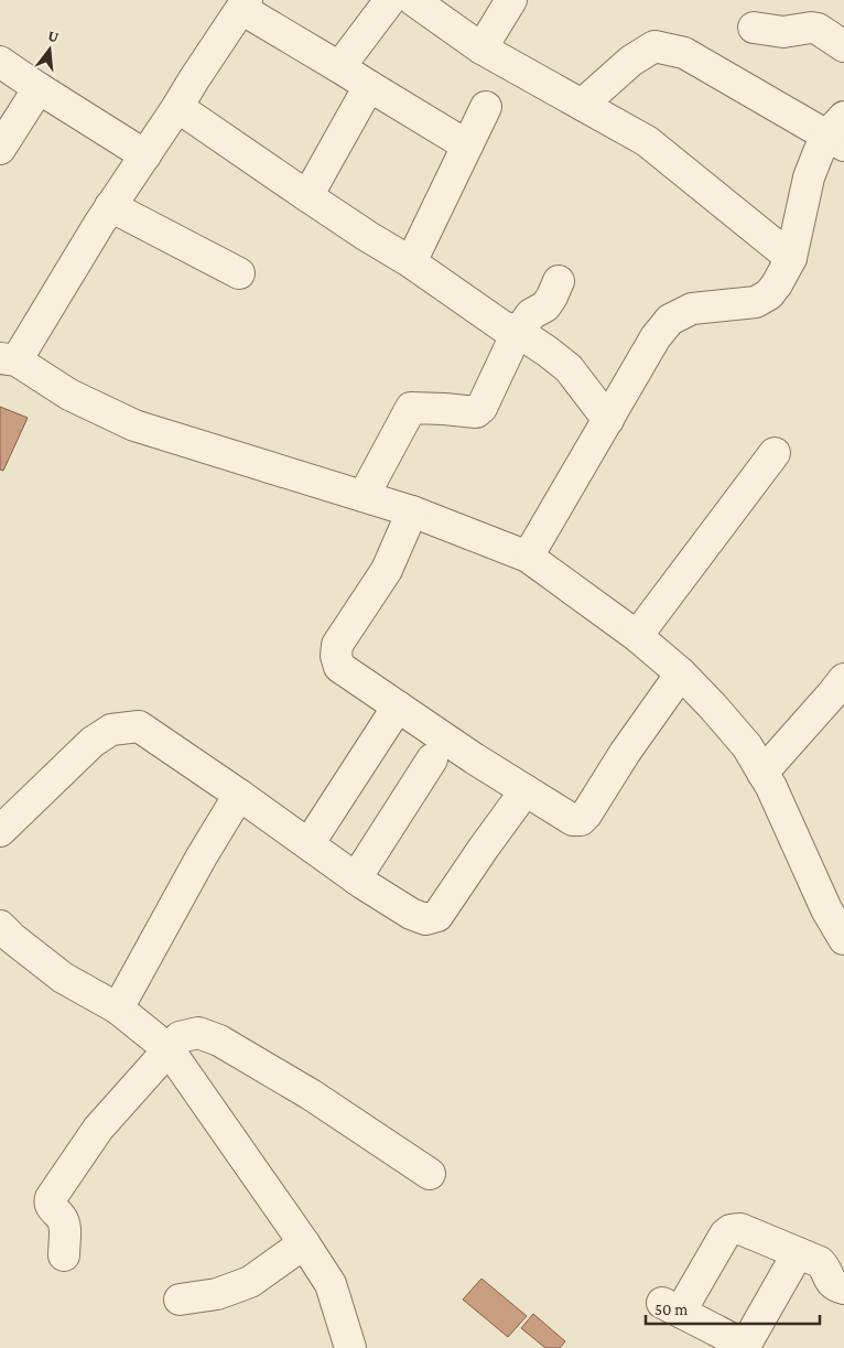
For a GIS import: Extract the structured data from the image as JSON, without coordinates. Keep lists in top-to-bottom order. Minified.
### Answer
{"scale_bar":"50 m","north":"top"}
